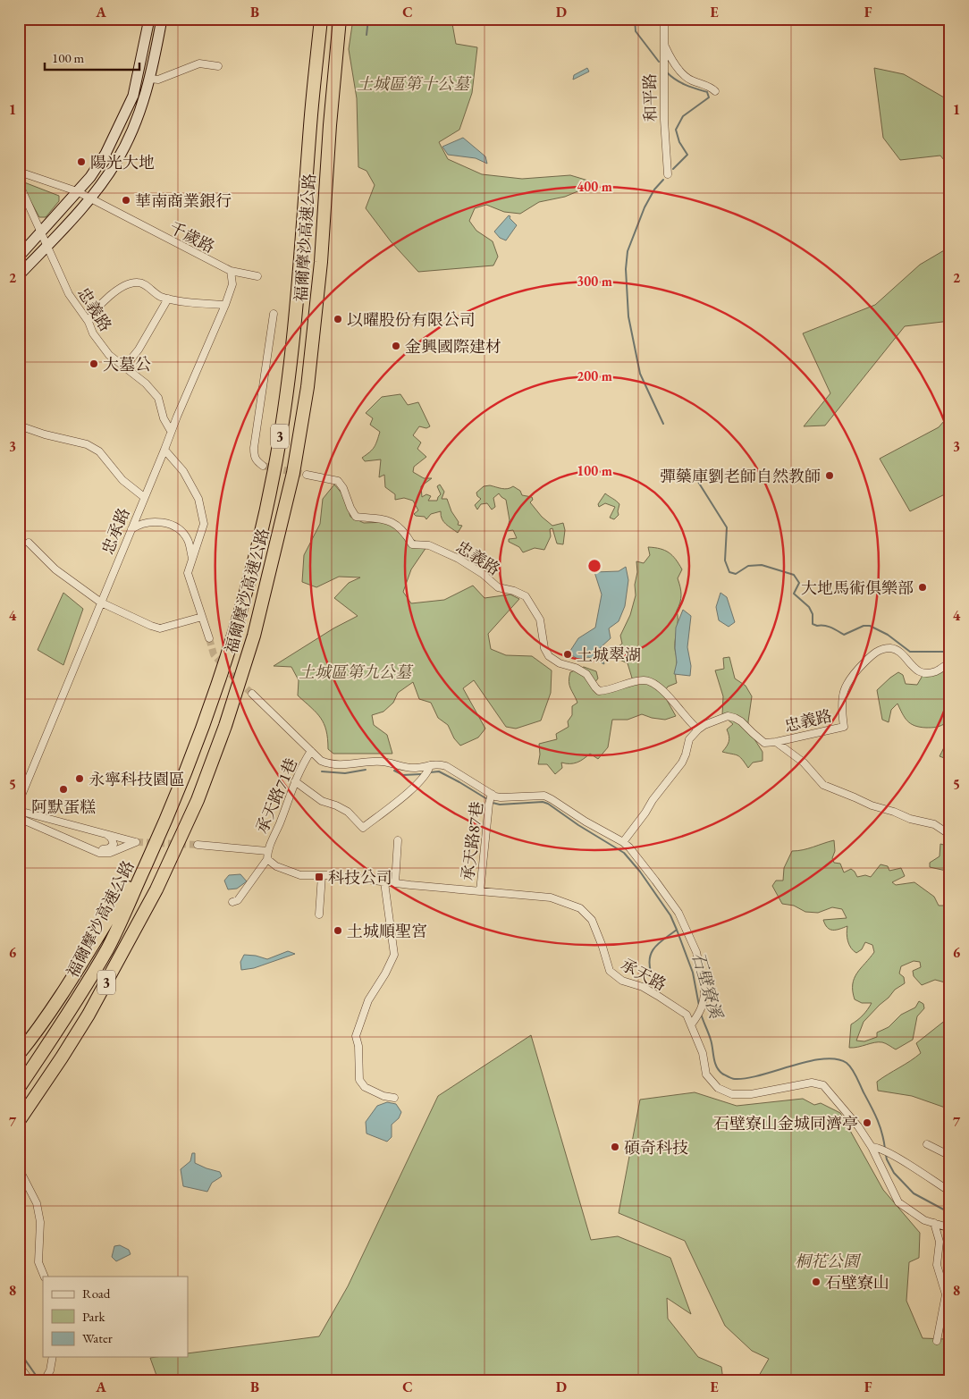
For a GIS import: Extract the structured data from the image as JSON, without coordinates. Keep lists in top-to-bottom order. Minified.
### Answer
{"streets":{"highway":["福爾摩沙高速公路","3"],"street":["和平路","千歲路","忠義路","忠承路","承天路71巷","承天路87巷","承天路"]},"crossings":[["千歲路","忠承路"],["忠義路","忠承路"],["承天路87巷","承天路"]],"water":["石壁寮溪"],"parks":["土城區第十公墓","土城區第九公墓","桐花公園"],"places":{"other":["陽光大地","華南商業銀行","以曜股份有限公司","金興國際建材","大墓公","彈藥庫劉老師自然教師","大地馬術俱樂部","土城翠湖","永寧科技園區","阿默蛋糕","土城順聖宮","石壁寮山金城同濟亭","碩奇科技","石壁寮山"],"transit":["科技公司"]},"legend":["Road","Park","Water"],"scale_bar":"100 m","grid":{"columns":["A","B","C","D","E","F"],"rows":["1","2","3","4","5","6","7","8"]},"rings":["400 m","300 m","200 m","100 m"]}
